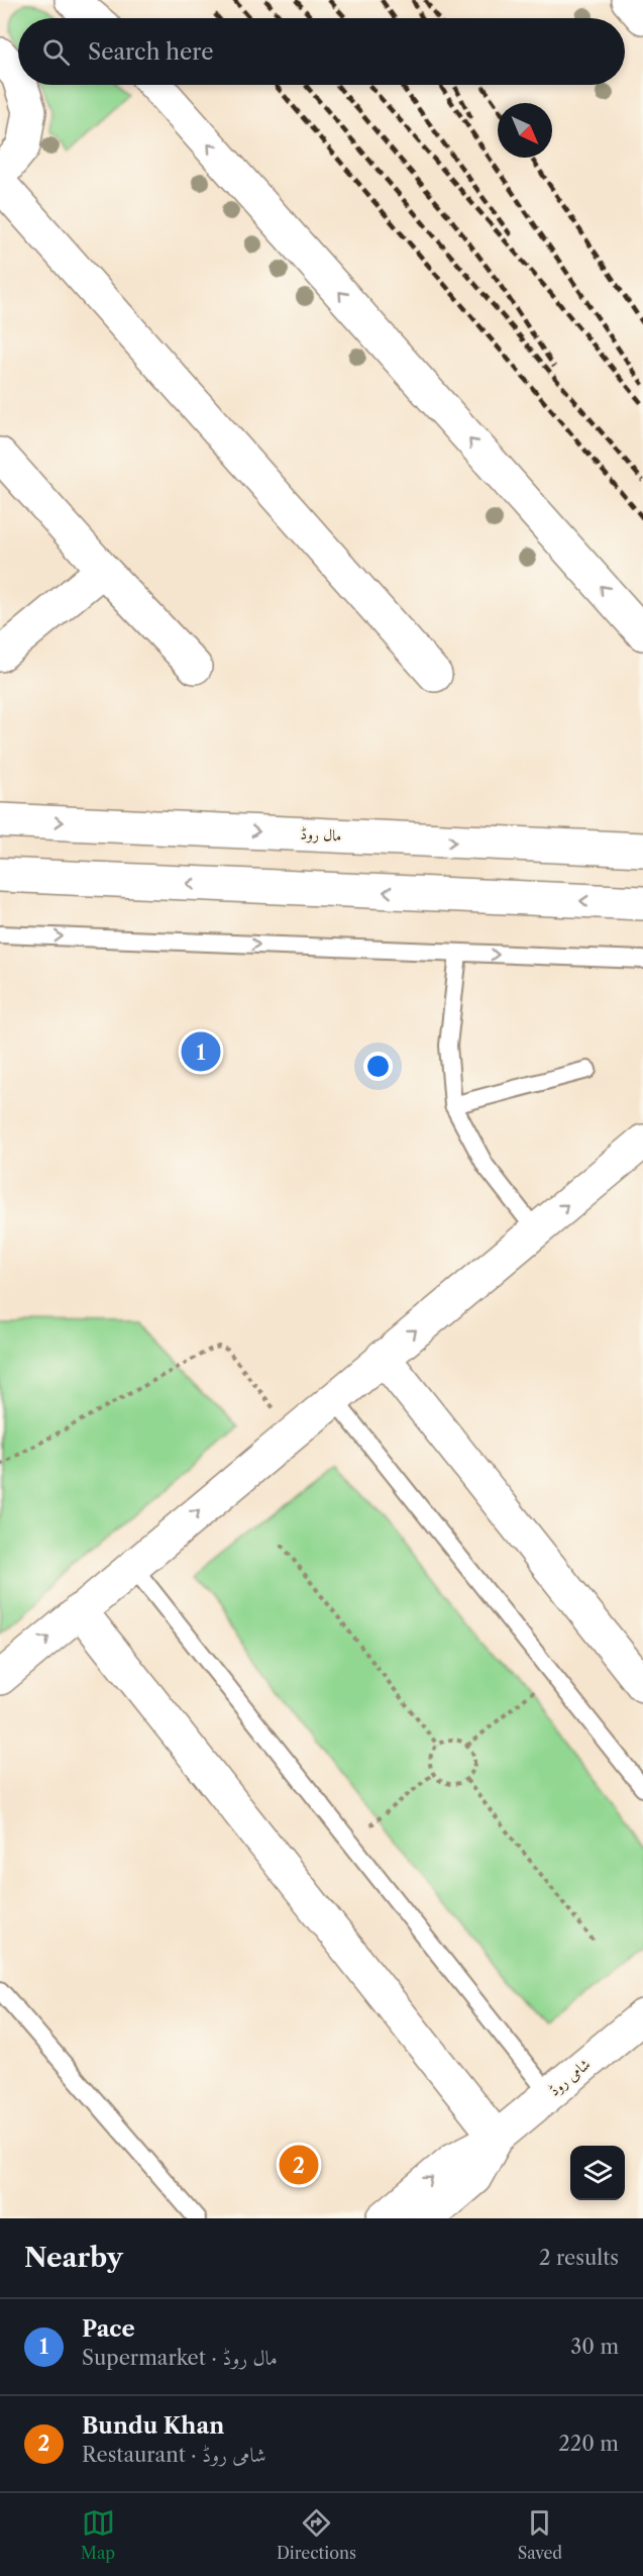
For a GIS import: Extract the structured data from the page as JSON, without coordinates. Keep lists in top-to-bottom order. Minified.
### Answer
{"streets":{"street":["مال روڈ","شامی روڈ"]},"north":"bottom right","page":{"search":"Search here","pins":["1","2"],"heading":["Nearby","2 results"],"list":[{"mark":"1","name":"Pace","note":"Supermarket · مال روڈ","value":"30 m"},{"mark":"2","name":"Bundu Khan","note":"Restaurant · شامی روڈ","value":"220 m"}],"nav":["Map","Directions","Saved"]}}
